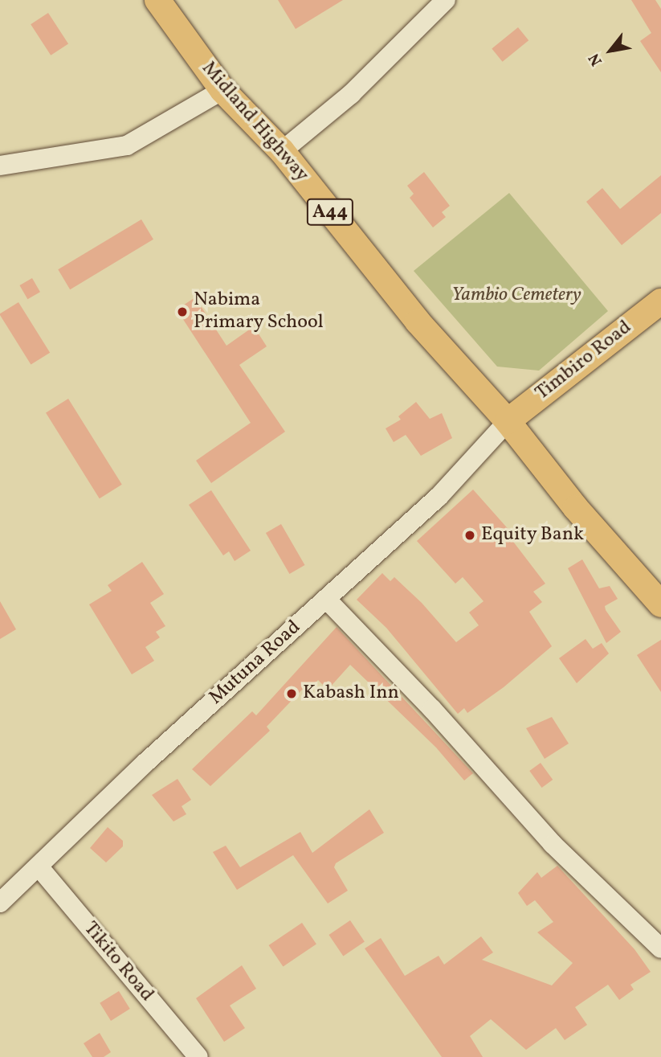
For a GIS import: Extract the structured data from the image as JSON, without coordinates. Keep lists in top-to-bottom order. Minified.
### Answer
{"streets":{"main road":["Midland Highway","A44","Timbiro Road"],"street":["Mutuna Road","Tikito Road"]},"crossings":[["Midland Highway","Timbiro Road"],["Midland Highway","Mutuna Road"],["Timbiro Road","Mutuna Road"],["Mutuna Road","Tikito Road"]],"parks":["Yambio Cemetery"],"places":["Nabima Primary School","Equity Bank","Kabash Inn"],"north":"bottom left"}
